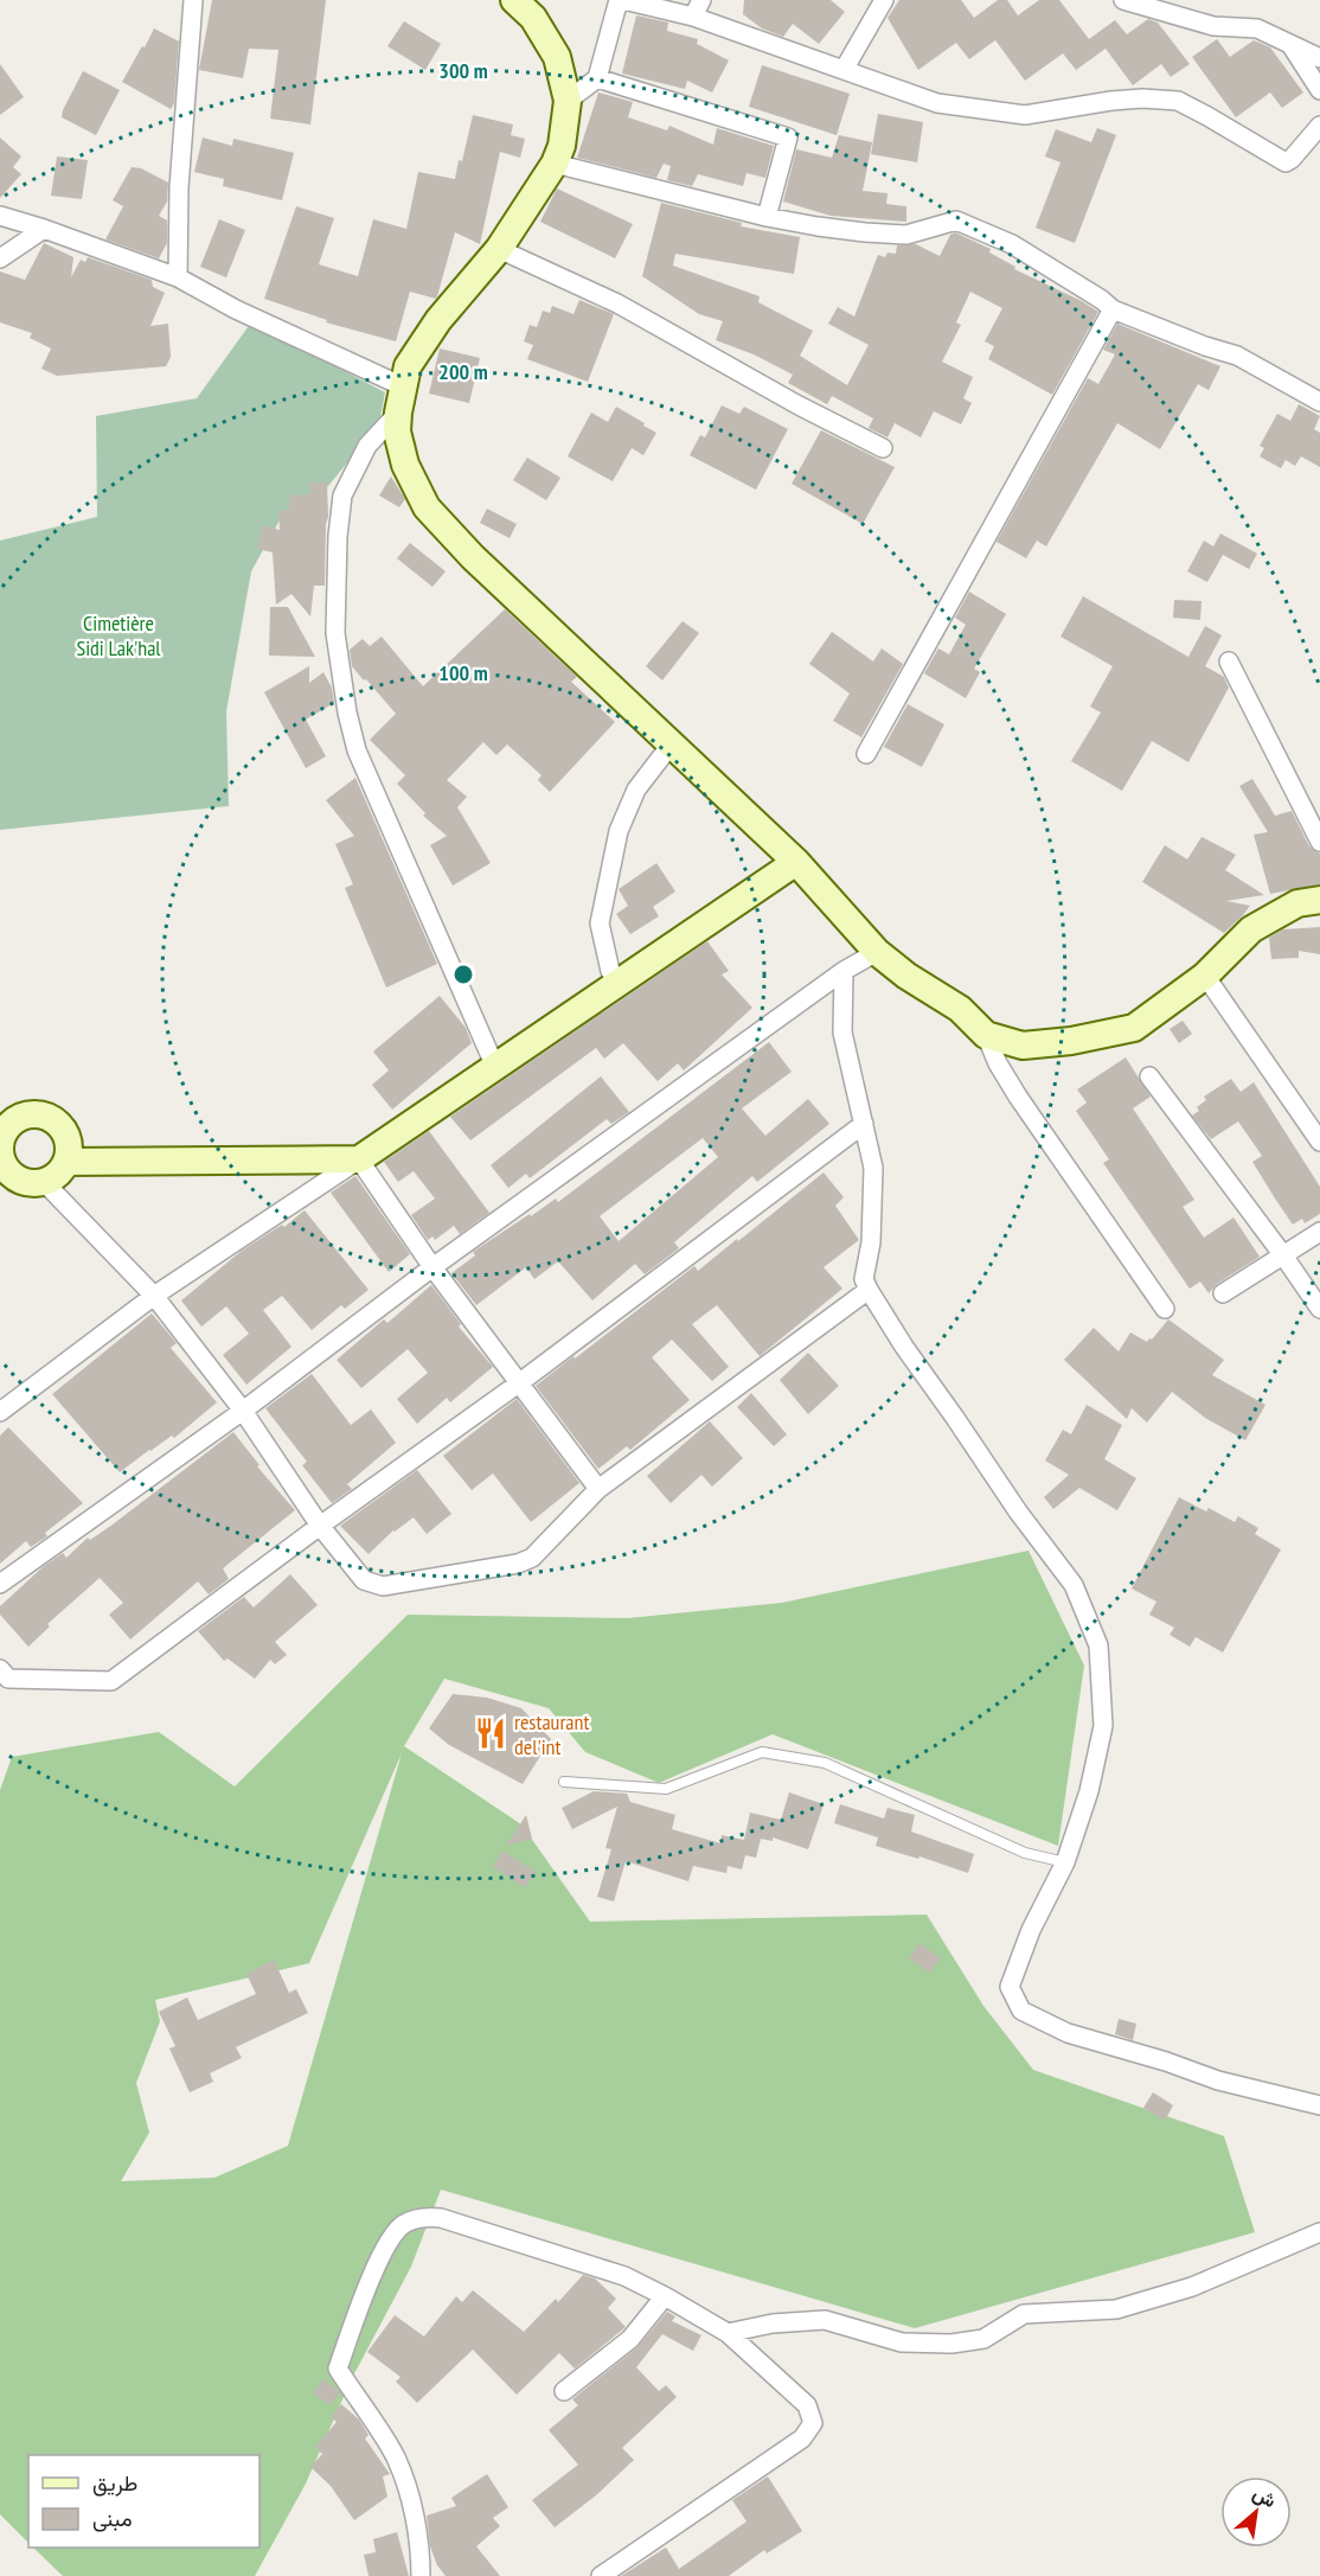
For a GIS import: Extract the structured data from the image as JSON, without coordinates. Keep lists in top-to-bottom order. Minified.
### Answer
{"parks":["Cimetière Sidi Lak'hal"],"places":{"restaurant":["restaurant del'int"]},"legend":["طريق","مبنى"],"north":"top right","rings":["300 m","200 m","100 m"]}
